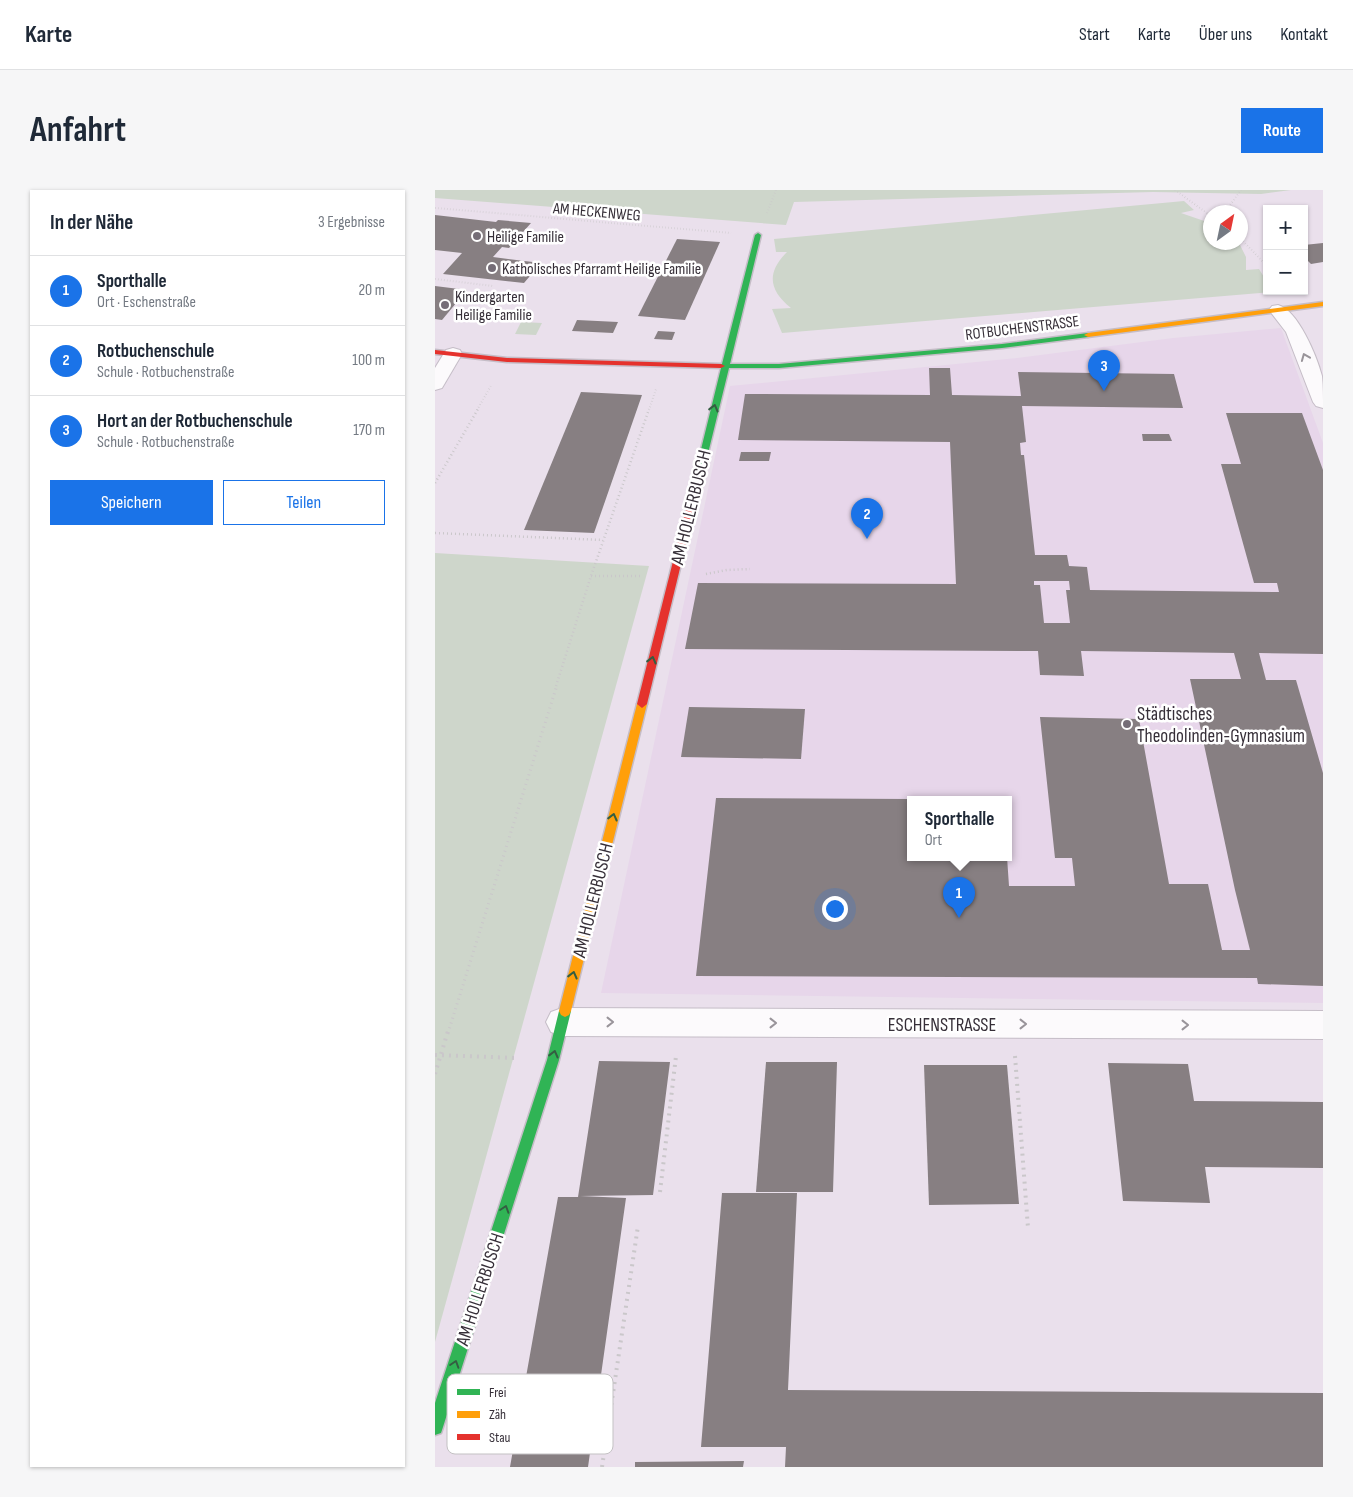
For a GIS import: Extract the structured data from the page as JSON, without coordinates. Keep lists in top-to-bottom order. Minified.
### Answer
{"streets":{"street":["ROTBUCHENSTRASSE","AM HOLLERBUSCH","ESCHENSTRASSE"],"path":["AM HECKENWEG"]},"crossings":[["AM HECKENWEG","AM HOLLERBUSCH"],["ROTBUCHENSTRASSE","AM HOLLERBUSCH"],["AM HOLLERBUSCH","ESCHENSTRASSE"]],"one_way":["AM HOLLERBUSCH","ESCHENSTRASSE"],"places":["Heilige Familie","Katholisches Pfarramt Heilige Familie","Kindergarten Heilige Familie","Städtisches Theodolinden-Gymnasium"],"legend":["Frei","Zäh","Stau"],"north":"top right","page":{"header":"Karte","nav":["Start","Karte","Über uns","Kontakt"],"buttons":["Route",["Speichern","Teilen"]],"title":"Anfahrt","heading":["In der Nähe","3 Ergebnisse"],"map_buttons":["+","−"],"list":[{"mark":"1","name":"Sporthalle","note":"Ort · Eschenstraße","value":"20 m"},{"mark":"2","name":"Rotbuchenschule","note":"Schule · Rotbuchenstraße","value":"100 m"},{"mark":"3","name":"Hort an der Rotbuchenschule","note":"Schule · Rotbuchenstraße","value":"170 m"}],"pins":["3","2","1"],"popup":["Sporthalle","Ort"]}}
